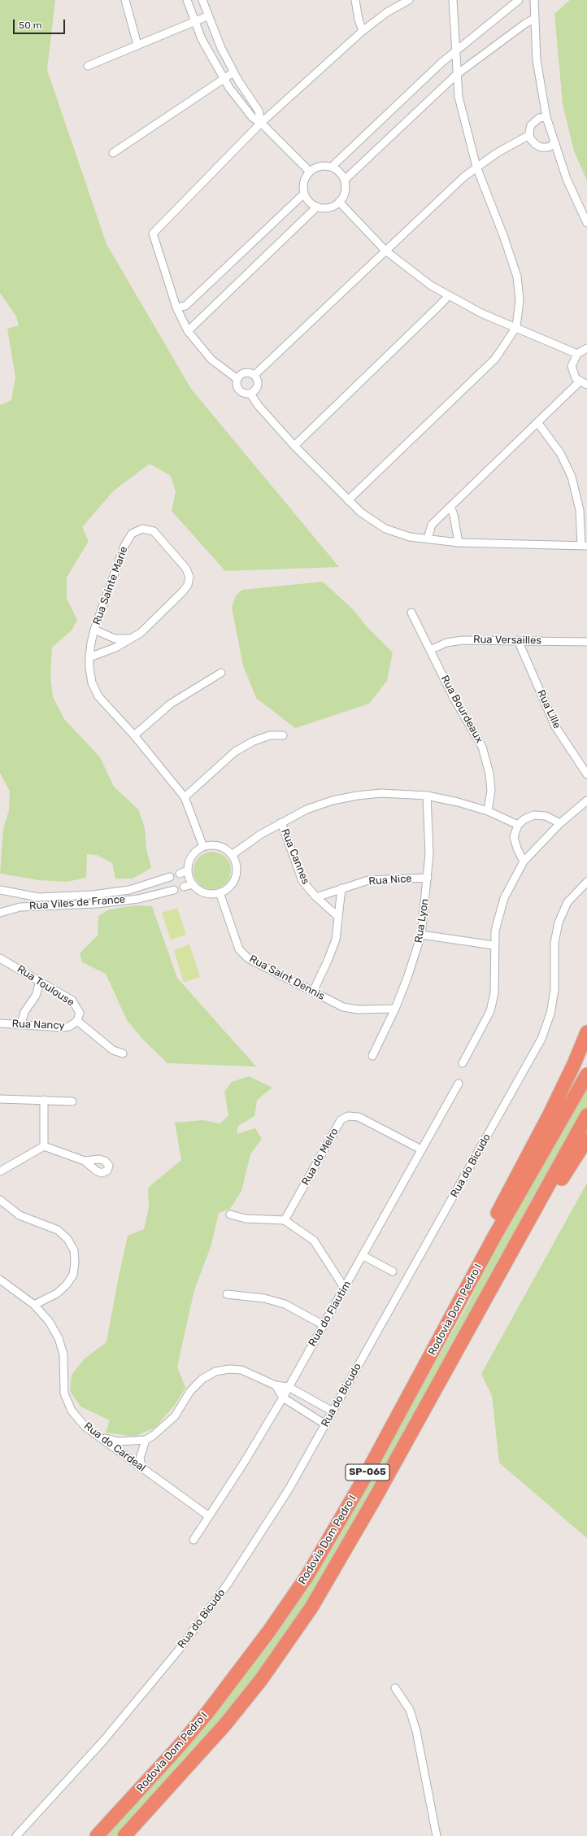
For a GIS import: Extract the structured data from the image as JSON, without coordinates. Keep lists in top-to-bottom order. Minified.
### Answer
{"streets":{"highway":["Rodovia Dom Pedro I","SP-065"],"street":["Rua Sainte Marie","Rua Versailles","Rua Bourdeaux","Rua Lille","Rua Cannes","Rua Nice","Rua Viles de France","Rua Lyon","Rua Saint Dennis","Rua Toulouse","Rua Nancy","Rua do Melro","Rua do Bicudo","Rua do Flautim","Rua do Cardeal"]},"crossings":[["Rua Sainte Marie","Rua Saint Dennis"],["Rua Versailles","Rua Bourdeaux"],["Rua Versailles","Rua Lille"],["Rua Cannes","Rua Nice"],["Rua Nice","Rua Lyon"],["Rua Lyon","Rua Saint Dennis"],["Rua Toulouse","Rua Nancy"],["Rua do Melro","Rua do Flautim"],["Rua do Flautim","Rua do Cardeal"]],"scale_bar":"50 m"}
